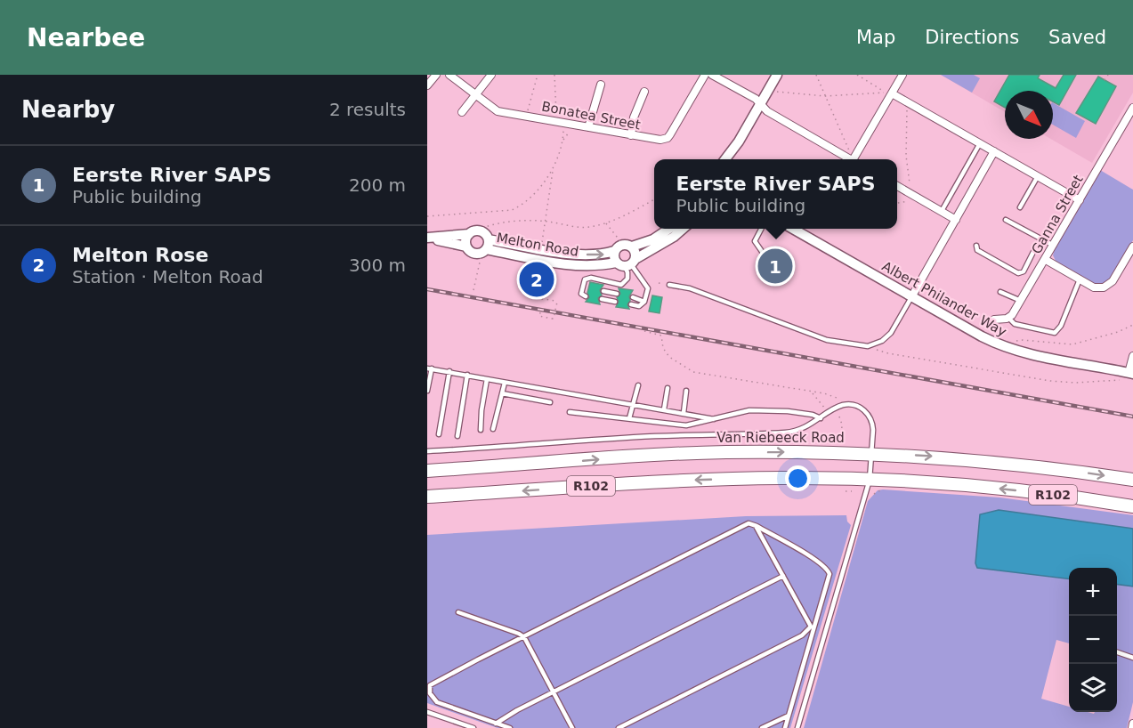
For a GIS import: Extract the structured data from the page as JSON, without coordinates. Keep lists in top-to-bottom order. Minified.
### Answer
{"streets":{"main road":["Van Riebeeck Road","R102"],"street":["Bonatea Street","Ganna Street","Melton Road","Albert Philander Way"]},"north":"bottom right","page":{"header":"Nearbee","nav":["Map","Directions","Saved"],"heading":["Nearby","2 results"],"list":[{"mark":"1","name":"Eerste River SAPS","note":"Public building","value":"200 m"},{"mark":"2","name":"Melton Rose","note":"Station · Melton Road","value":"300 m"}],"popup":["Eerste River SAPS","Public building"],"pins":["1","2"],"map_buttons":["+","−"]}}
